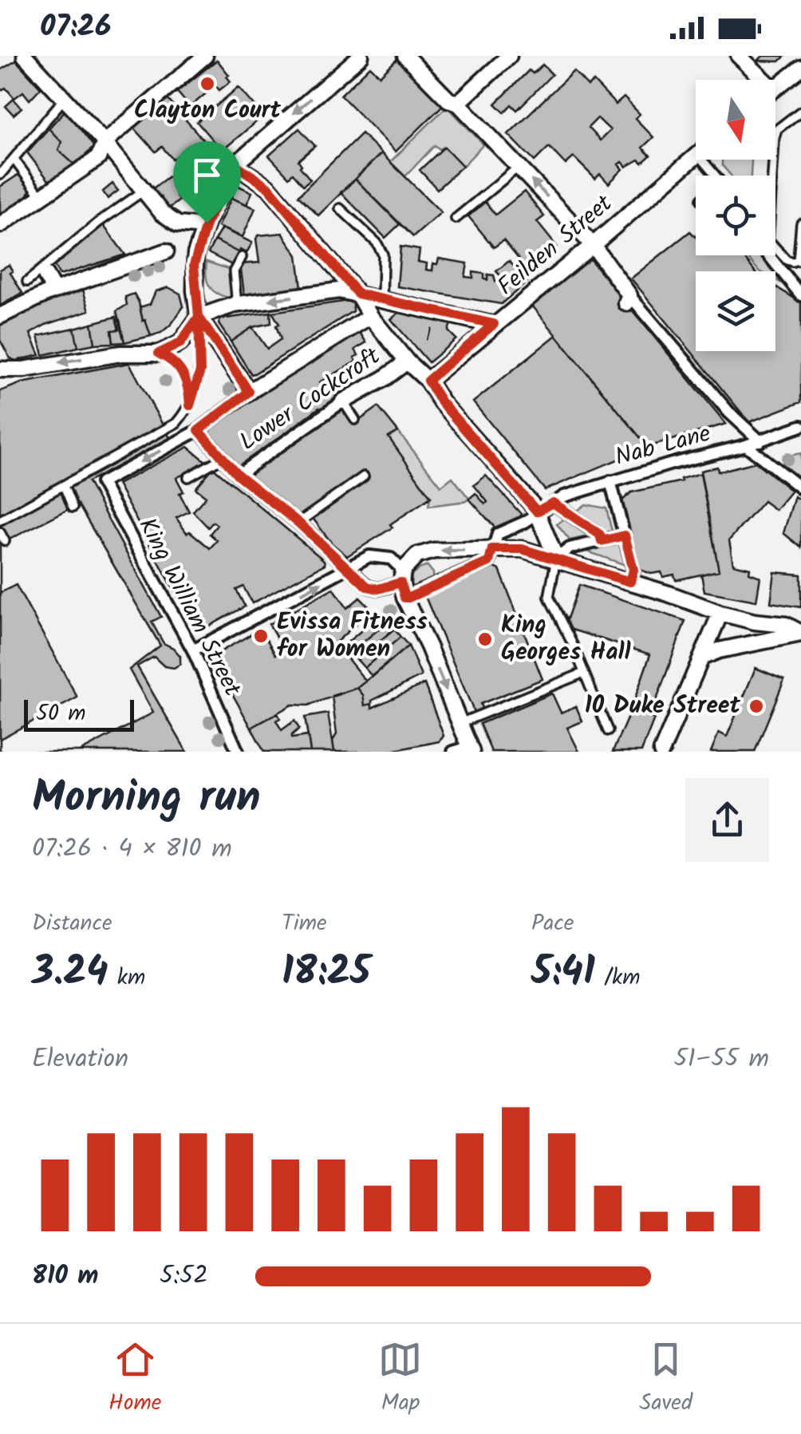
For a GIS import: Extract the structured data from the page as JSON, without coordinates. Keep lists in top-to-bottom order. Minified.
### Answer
{"streets":{"street":["Feilden Street","Lower Cockcroft","Nab Lane","King William Street"]},"places":["Clayton Court","Evissa Fitness for Women","King Georges Hall","10 Duke Street"],"house_numbers":["1"],"scale_bar":"50 m","north":"bottom","page":{"status":"07:26","scale":"50 m","heading":["Morning run","07:26 · 4 × 810 m"],"stats":[["Distance","3.24 km"],["Time","18:25"],["Pace","5:41 /km"]],"chart":["Elevation","51–55 m"],"list":[{"name":"810 m","note":"5:52"}],"tabs":["Home","Map","Saved"]}}
